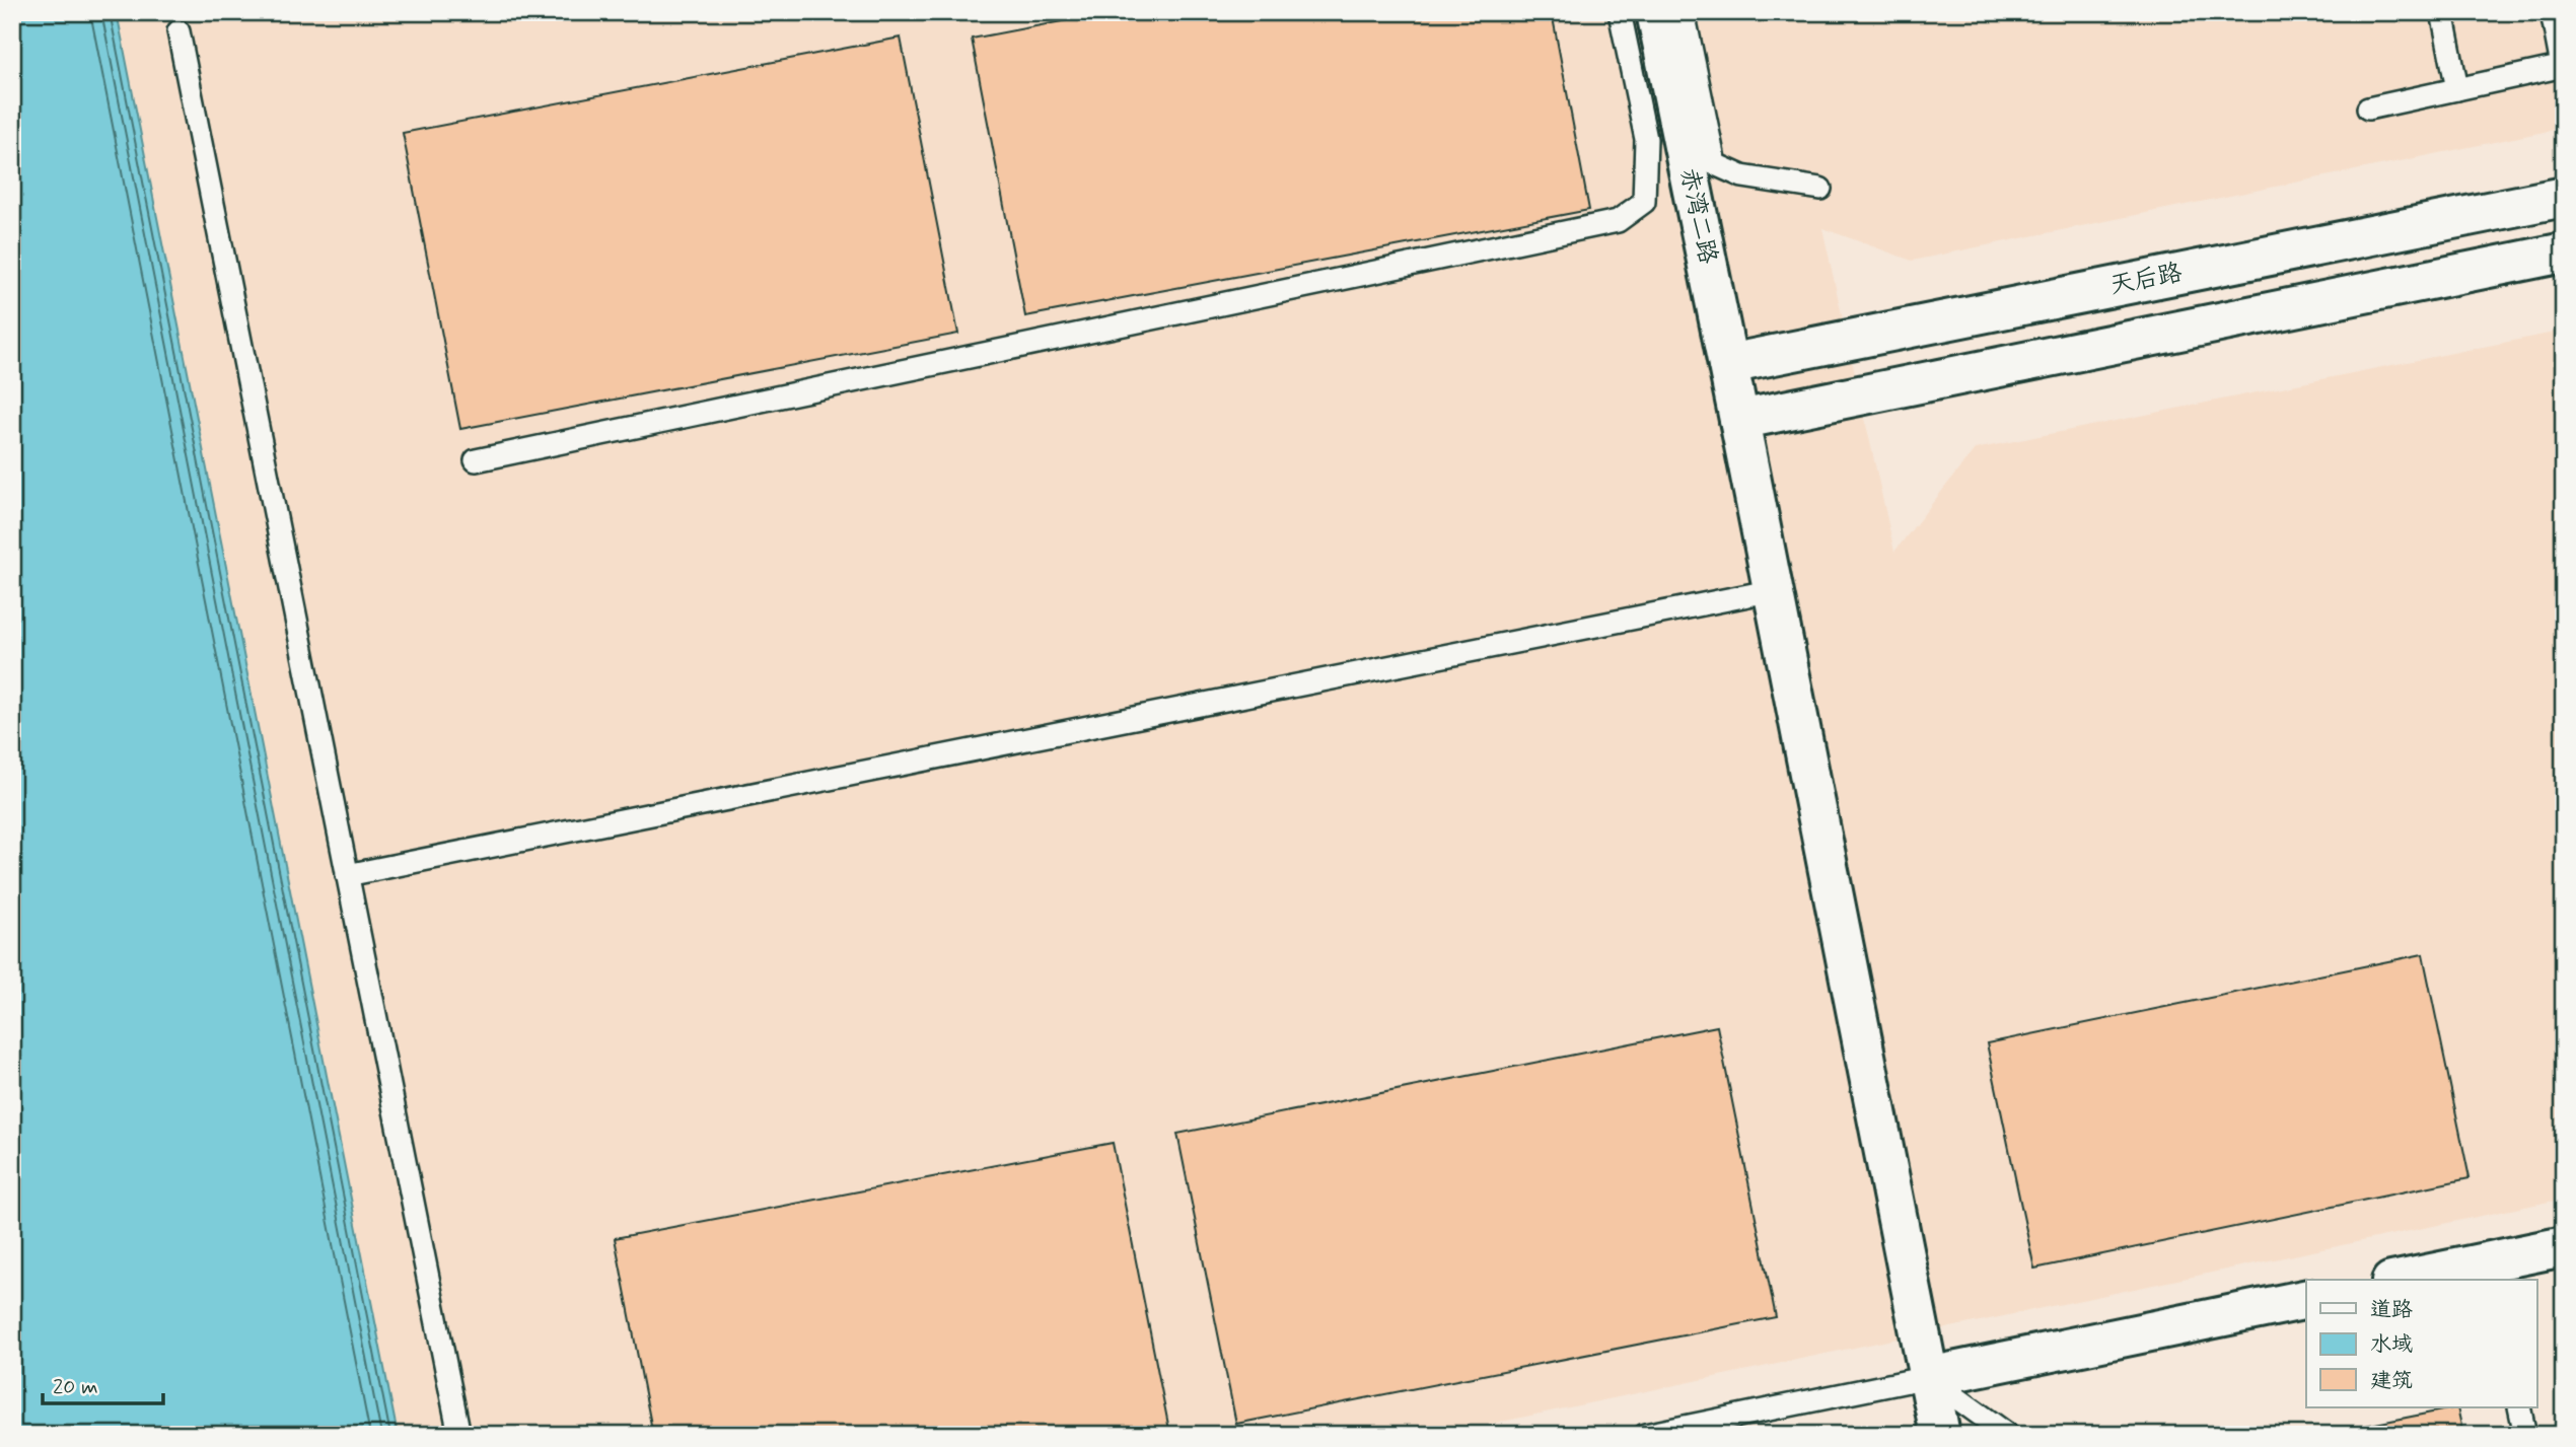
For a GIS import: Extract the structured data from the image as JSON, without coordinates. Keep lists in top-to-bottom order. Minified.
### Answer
{"streets":{"street":["赤湾二路","天后路"]},"crossings":[["赤湾二路","天后路"]],"legend":["道路","水域","建筑"],"scale_bar":"20 m"}
